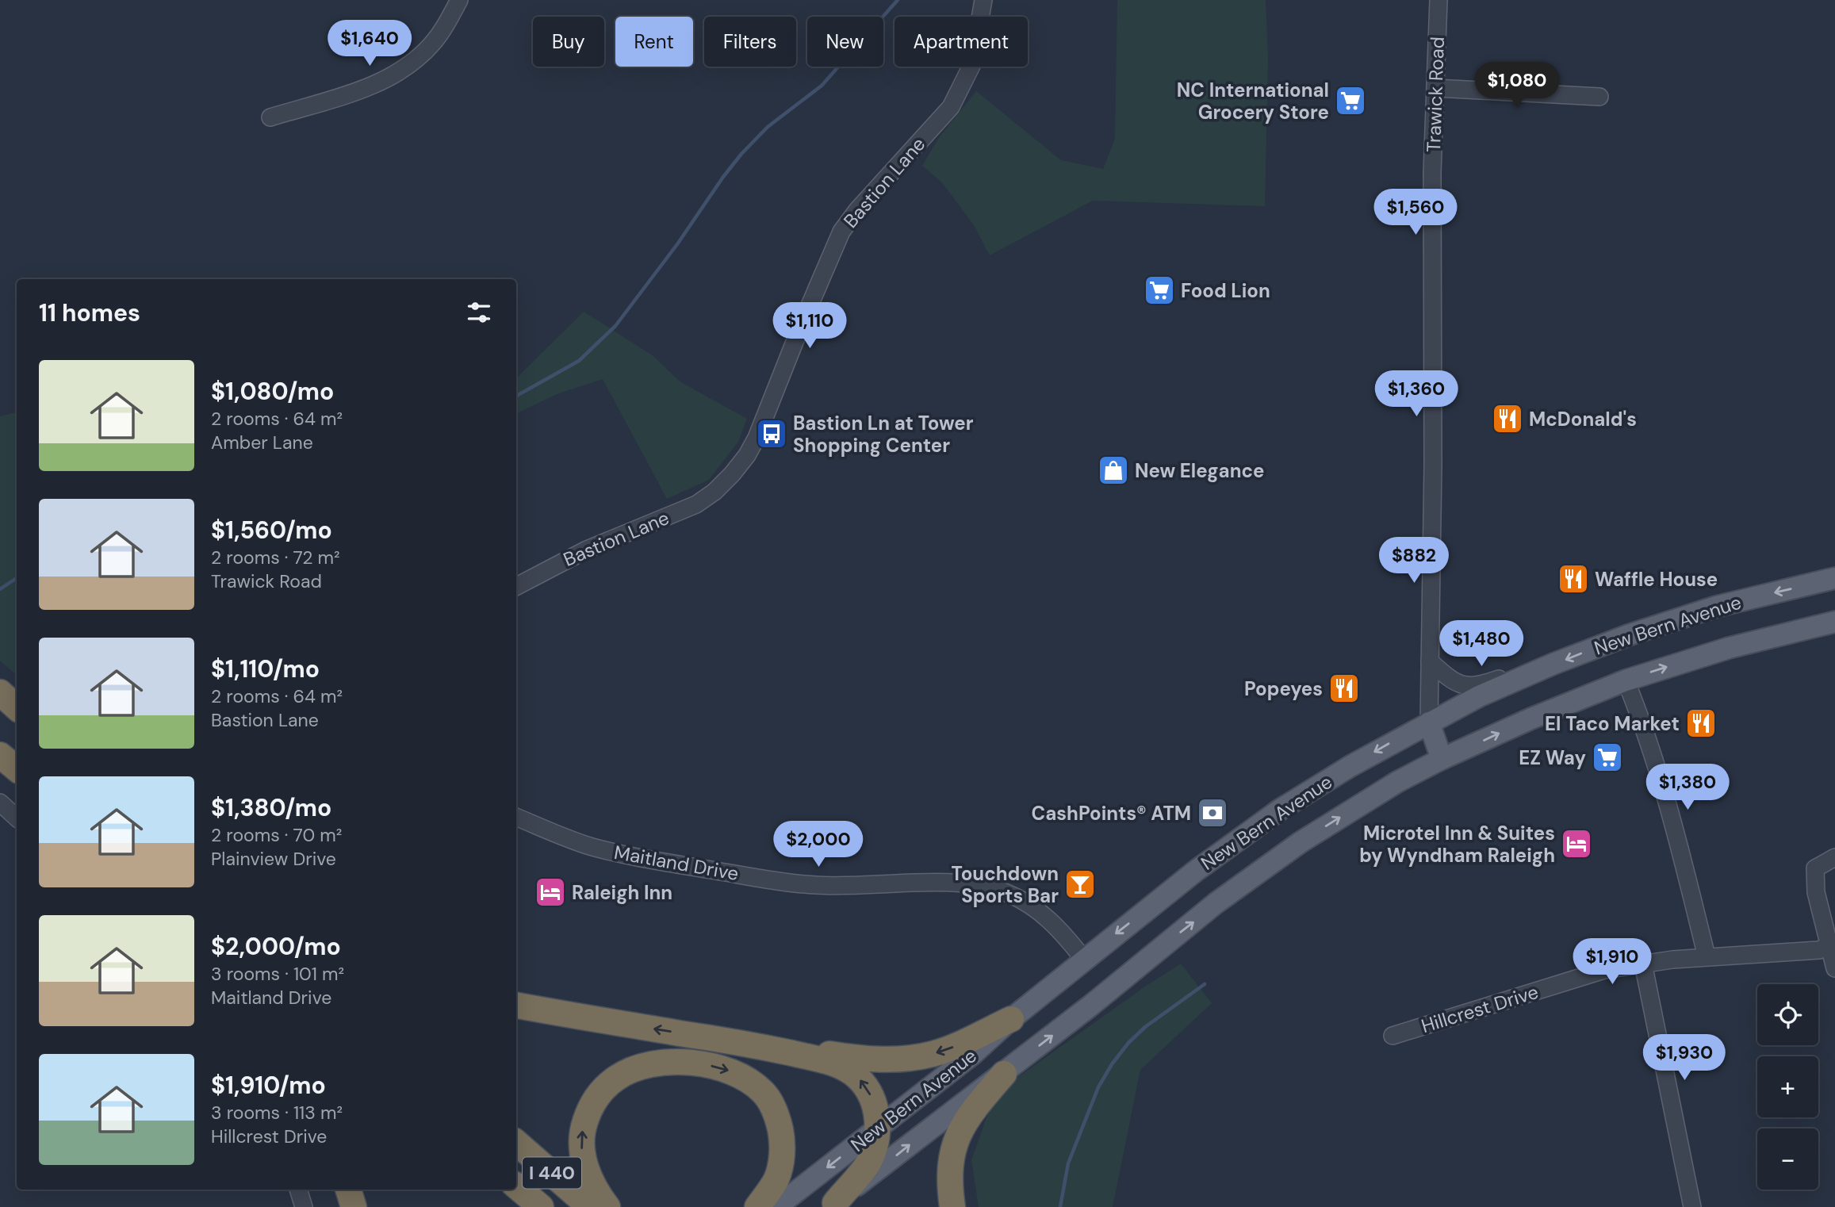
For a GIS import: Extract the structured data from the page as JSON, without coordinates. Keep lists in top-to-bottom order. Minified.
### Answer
{"streets":{"highway":["I 440"],"main road":["New Bern Avenue"],"street":["Trawick Road","Bastion Lane","Maitland Drive","Hillcrest Drive"]},"crossings":[["Trawick Road","New Bern Avenue"],["New Bern Avenue","Maitland Drive"]],"places":{"supermarket":["NC International Grocery Store","Food Lion","EZ Way"],"restaurant":["McDonald's","Waffle House","Popeyes","El Taco Market"],"bus stop":["Bastion Ln at Tower Shopping Center"],"shop":["New Elegance"],"bank":["CashPoints® ATM"],"hotel":["Microtel Inn & Suites by Wyndham Raleigh","Raleigh Inn"],"bar":["Touchdown Sports Bar"]},"page":{"chip":["Buy","Rent","Filters","New","Apartment"],"price":["$1,640","$1,080","$1,560","$1,110","$1,360","$882","$1,480","$1,380","$2,000","$1,910","$1,930"],"heading":"11 homes","list":[{"name":"$1,080/mo","note":"2 rooms · 64 m² · Amber Lane"},{"name":"$1,560/mo","note":"2 rooms · 72 m² · Trawick Road"},{"name":"$1,110/mo","note":"2 rooms · 64 m² · Bastion Lane"},{"name":"$1,380/mo","note":"2 rooms · 70 m² · Plainview Drive"},{"name":"$2,000/mo","note":"3 rooms · 101 m² · Maitland Drive"},{"name":"$1,910/mo","note":"3 rooms · 113 m² · Hillcrest Drive"}],"map_buttons":["+","−"]}}
